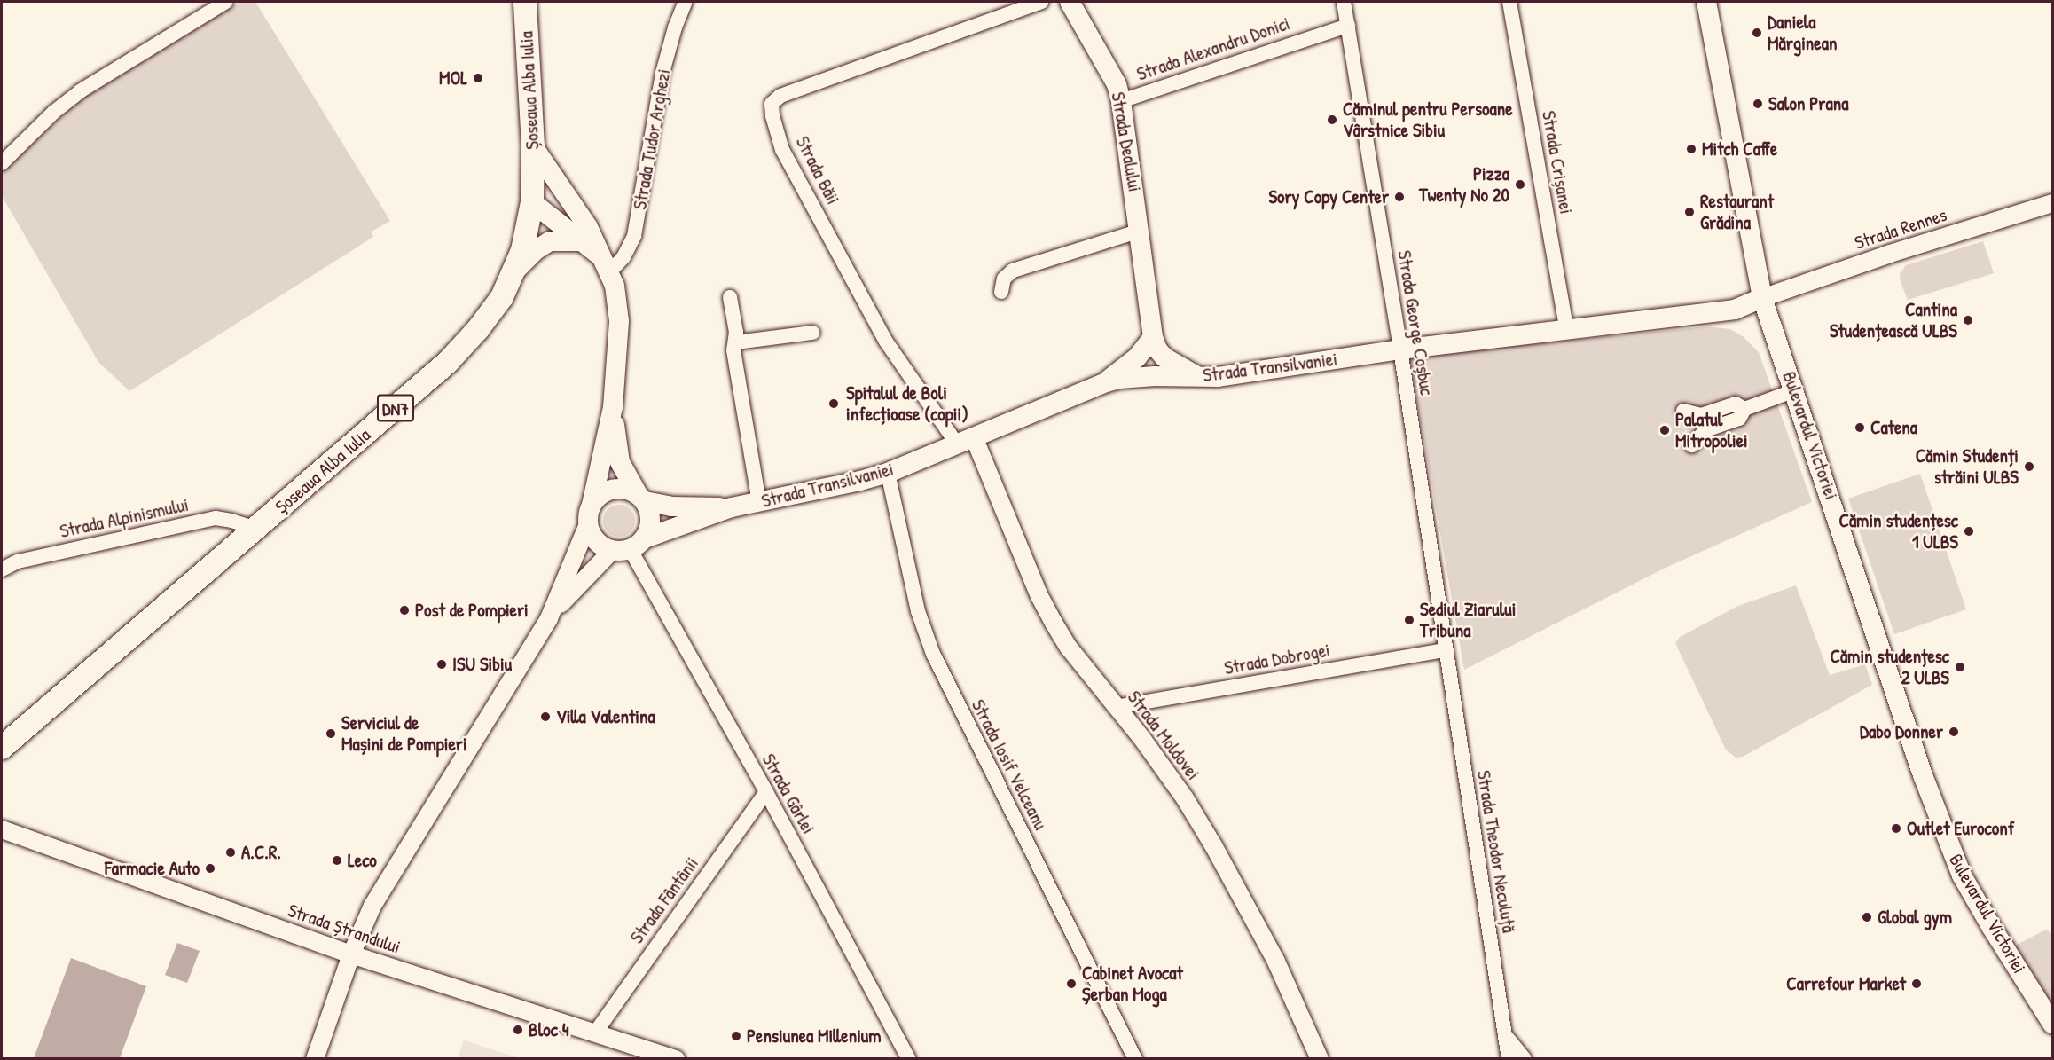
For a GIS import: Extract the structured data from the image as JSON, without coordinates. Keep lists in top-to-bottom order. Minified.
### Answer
{"streets":{"main road":["Șoseaua Alba Iulia","Strada Dealului","Strada Transilvaniei","DN7","Bulevardul Victoriei"],"street":["Strada Alexandru Donici","Strada Tudor Arghezi","Strada Crișanei","Strada Băii","Strada Rennes","Strada George Coșbuc","Strada Alpinismului","Strada Dobrogei","Strada Moldovei","Strada Iosif Velceanu","Strada Gârlei","Strada Theodor Neculuță","Strada Fântânii","Strada Ștrandului"]},"crossings":[["Strada Alexandru Donici","Strada Dealului"],["Strada Alexandru Donici","Strada George Coșbuc"],["Șoseaua Alba Iulia","Strada Alpinismului"],["Strada Dealului","Strada Transilvaniei"],["Strada Crișanei","Strada Transilvaniei"],["Strada Băii","Strada Transilvaniei"],["Strada Băii","Strada Moldovei"],["Strada Rennes","Strada Transilvaniei"],["Strada Rennes","Bulevardul Victoriei"],["Strada George Coșbuc","Strada Transilvaniei"],["Strada George Coșbuc","Strada Dobrogei"],["Strada George Coșbuc","Strada Theodor Neculuță"],["Strada Transilvaniei","Bulevardul Victoriei"],["Strada Transilvaniei","Strada Moldovei"],["Strada Transilvaniei","Strada Iosif Velceanu"],["Strada Transilvaniei","Strada Gârlei"],["Strada Dobrogei","Strada Moldovei"],["Strada Dobrogei","Strada Theodor Neculuță"],["Strada Gârlei","Strada Fântânii"],["Strada Fântânii","Strada Ștrandului"]],"places":["Daniela Mărginean","MOL","Salon Prana","Căminul pentru Persoane Vârstnice Sibiu","Mitch Caffe","Pizza Twenty No 20","Sory Copy Center","Restaurant Grădina","Cantina Studențească ULBS","Spitalul de Boli infecțioase (copii)","Catena","Palatul Mitropoliei","Cămin Studenți străini ULBS","Cămin studențesc 1 ULBS","Post de Pompieri","Sediul Ziarului Tribuna","ISU Sibiu","Cămin studențesc 2 ULBS","Villa Valentina","Dabo Donner","Serviciul de Mașini de Pompieri","Outlet Euroconf","A.C.R.","Leco","Farmacie Auto","Global gym","Cabinet Avocat Șerban Moga","Carrefour Market","Bloc 4","Pensiunea Millenium"]}
